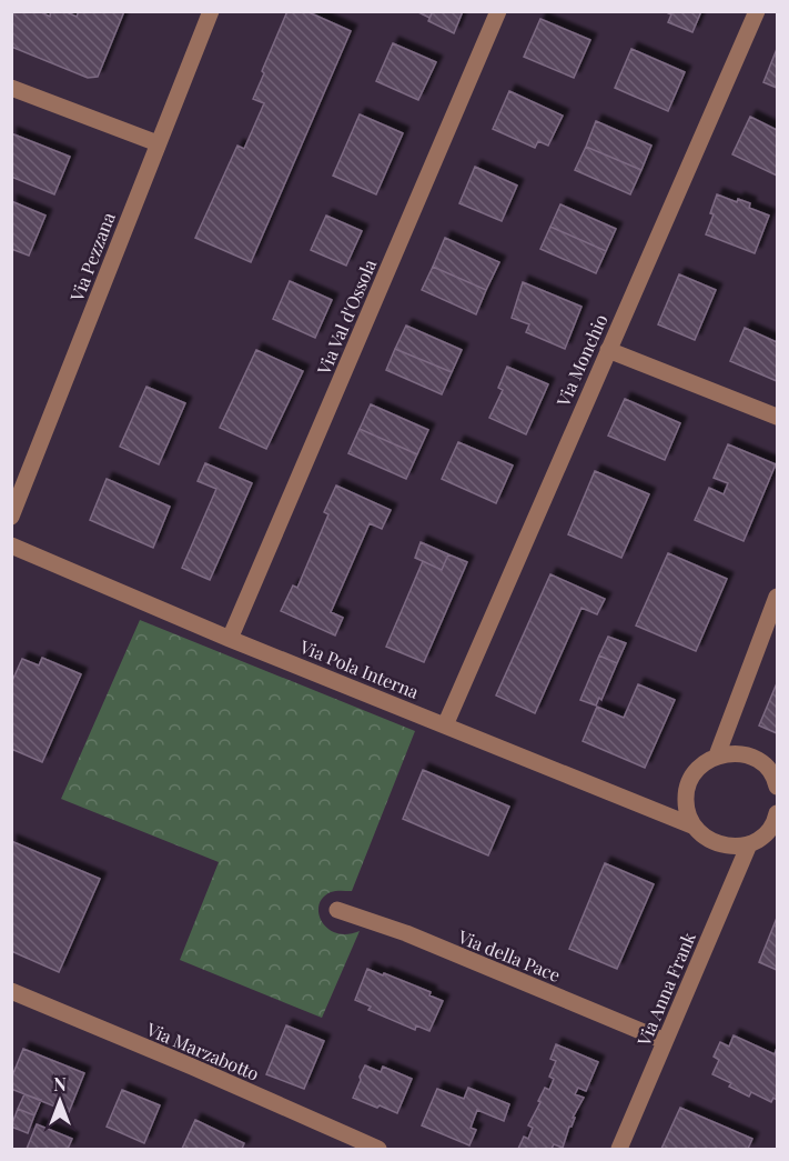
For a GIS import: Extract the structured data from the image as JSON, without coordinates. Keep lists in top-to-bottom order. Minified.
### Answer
{"streets":{"street":["Via Pezzana","Via Val d'Ossola","Via Monchio","Via Pola Interna","Via della Pace","Via Anna Frank","Via Marzabotto"]},"crossings":[["Via Val d'Ossola","Via Pola Interna"],["Via Monchio","Via Pola Interna"],["Via Pola Interna","Via Anna Frank"],["Via della Pace","Via Anna Frank"]],"north":"top"}
